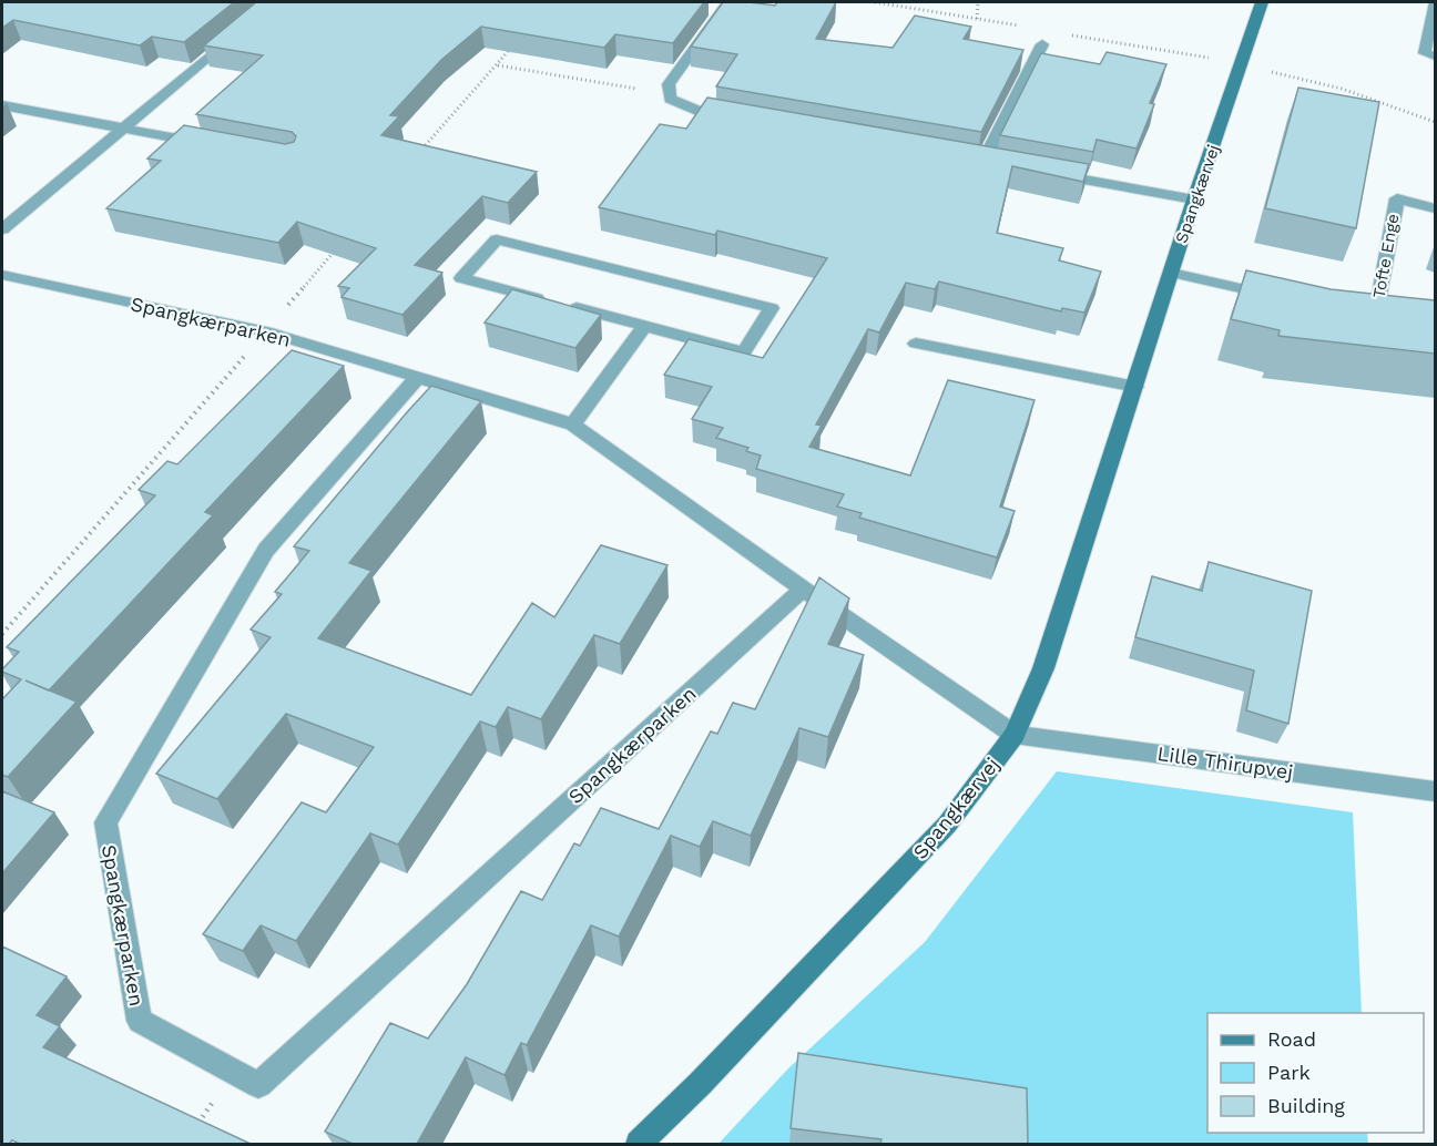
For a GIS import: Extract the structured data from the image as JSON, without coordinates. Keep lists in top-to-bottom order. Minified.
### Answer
{"streets":{"street":["Spangkærvej","Tofte Enge","Spangkærparken","Lille Thirupvej"]},"crossings":[["Spangkærvej","Spangkærparken"],["Spangkærvej","Lille Thirupvej"],["Spangkærparken","Lille Thirupvej"]],"legend":["Road","Park","Building"]}
